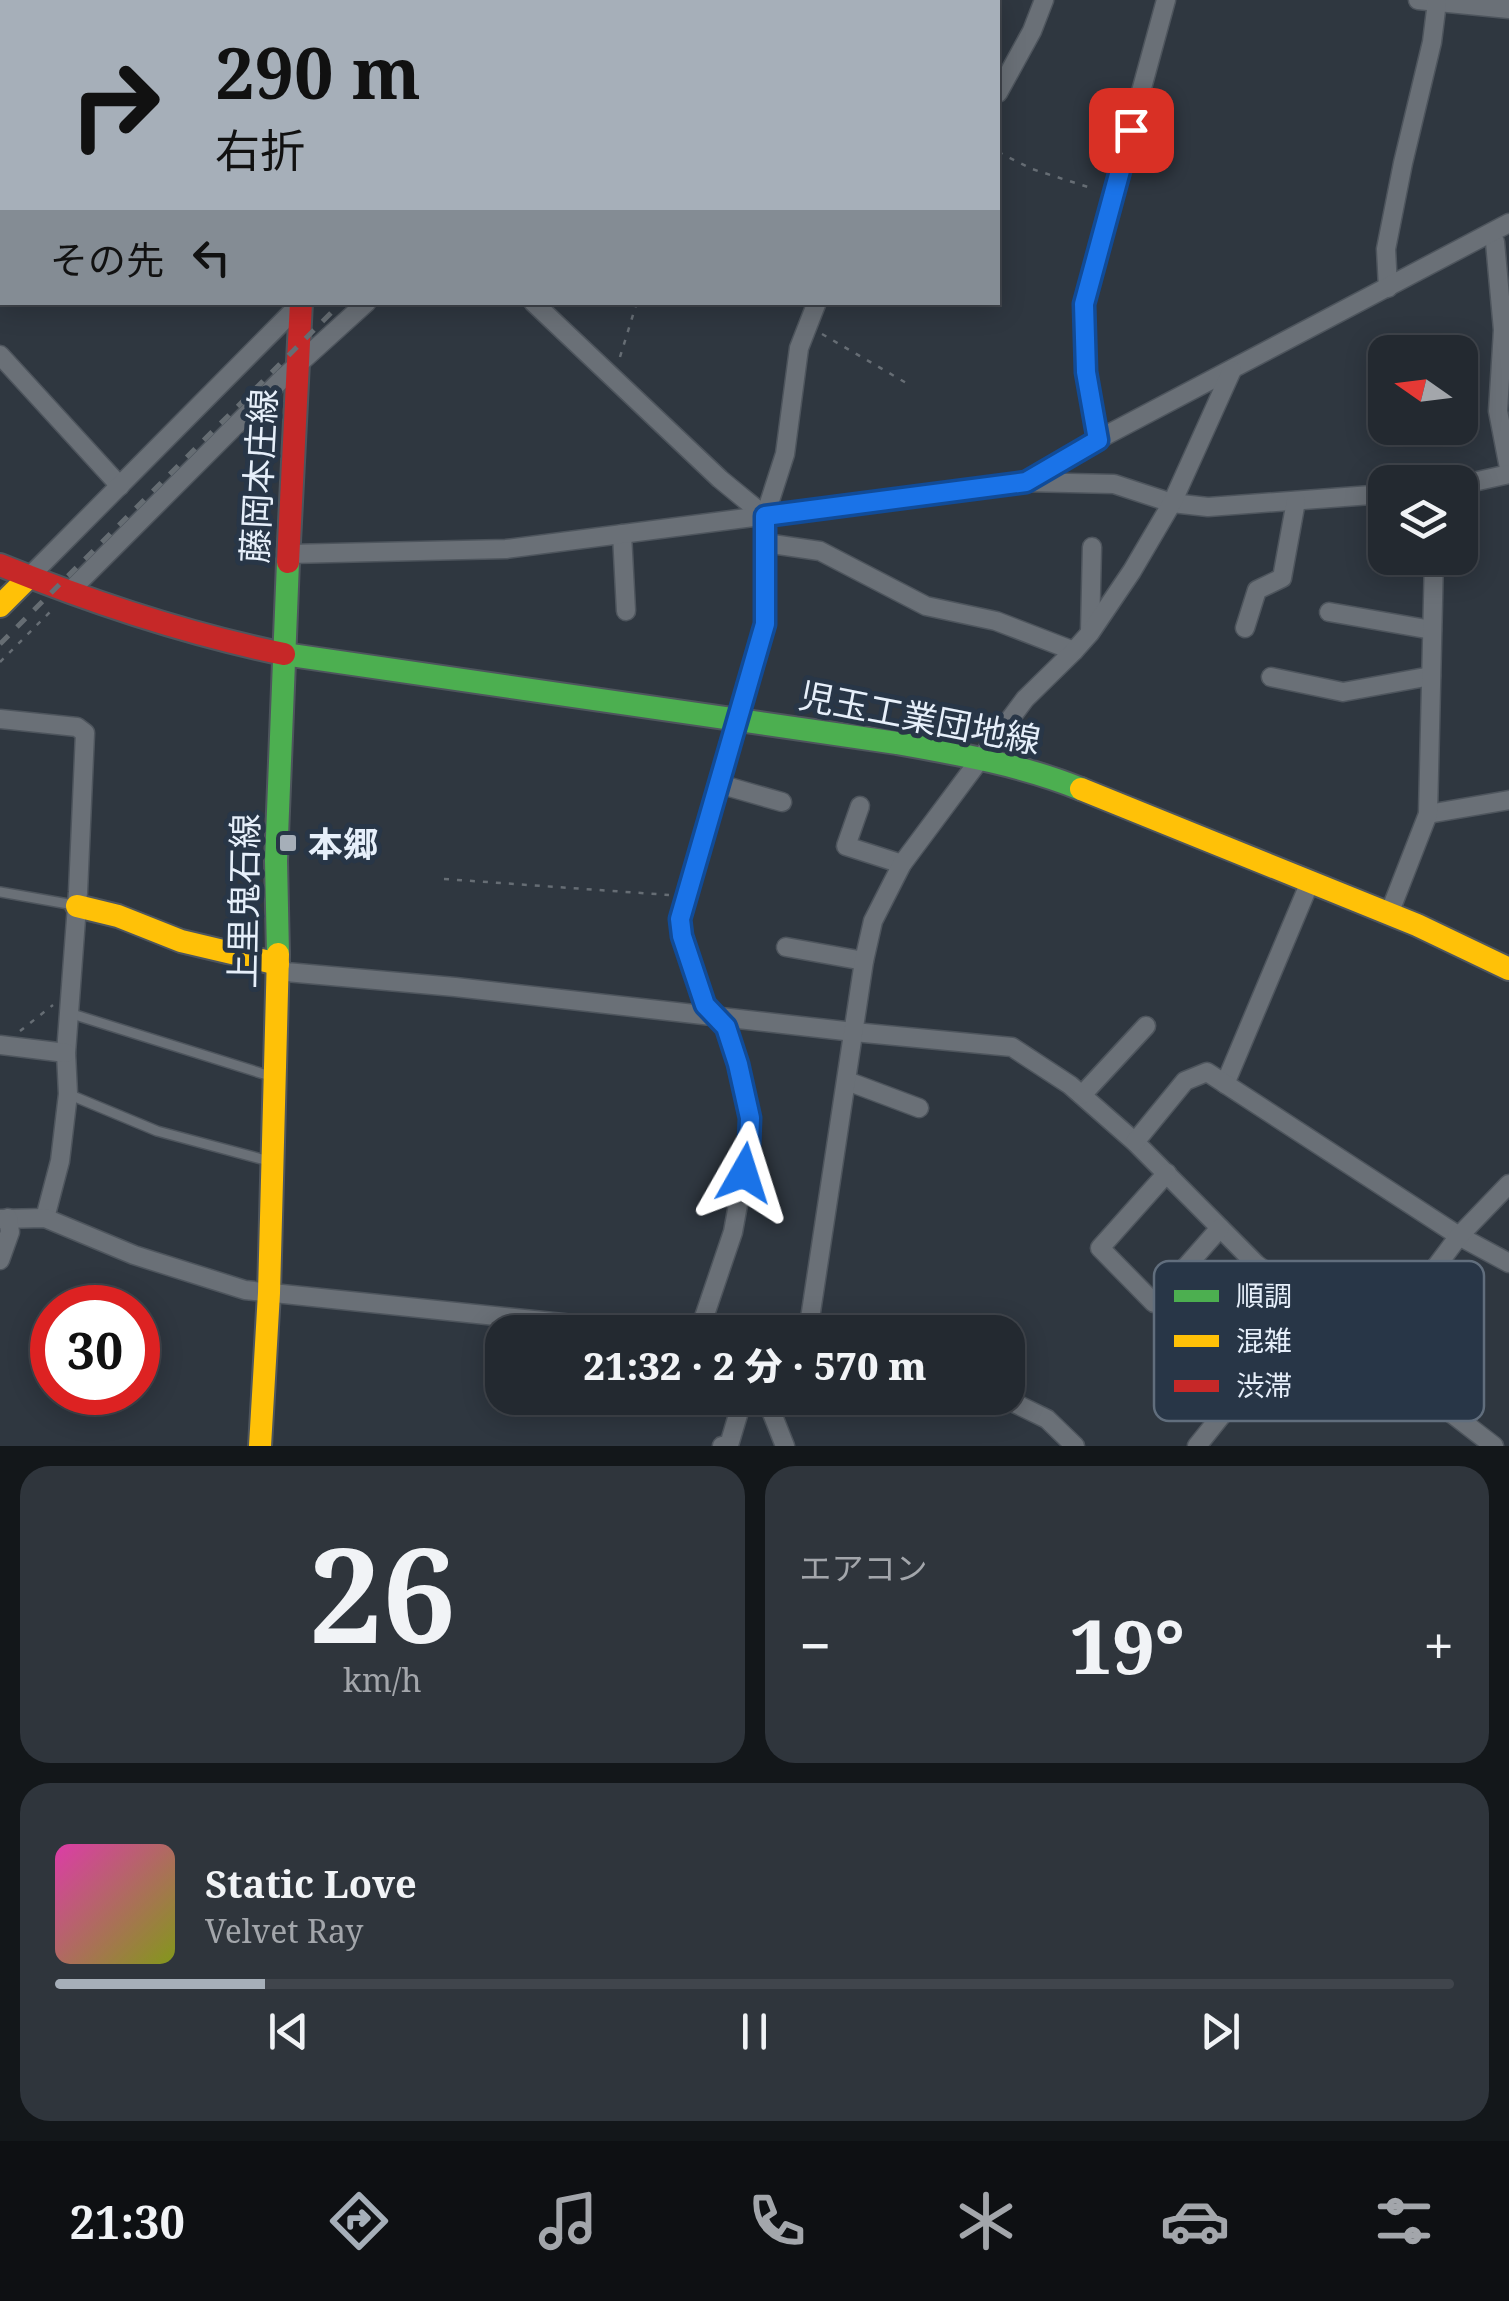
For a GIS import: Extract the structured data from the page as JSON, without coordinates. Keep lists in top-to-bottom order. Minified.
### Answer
{"streets":{"street":["藤岡本庄線","児玉工業団地線","上里鬼石線"]},"crossings":[["藤岡本庄線","児玉工業団地線"],["藤岡本庄線","上里鬼石線"],["児玉工業団地線","上里鬼石線"]],"places":{"transit":["本郷"]},"legend":["順調","混雑","渋滞"],"north":"left","page":{"turn":["290 m","右折"],"then":"その先","limit":"30","trip":"21:32 · 2 分 · 570 m","tile":[["26","km/h"],"エアコン"],"heat":["−","19°","+"],"song":["Static Love","Velvet Ray"],"tabs":"21:30"}}
